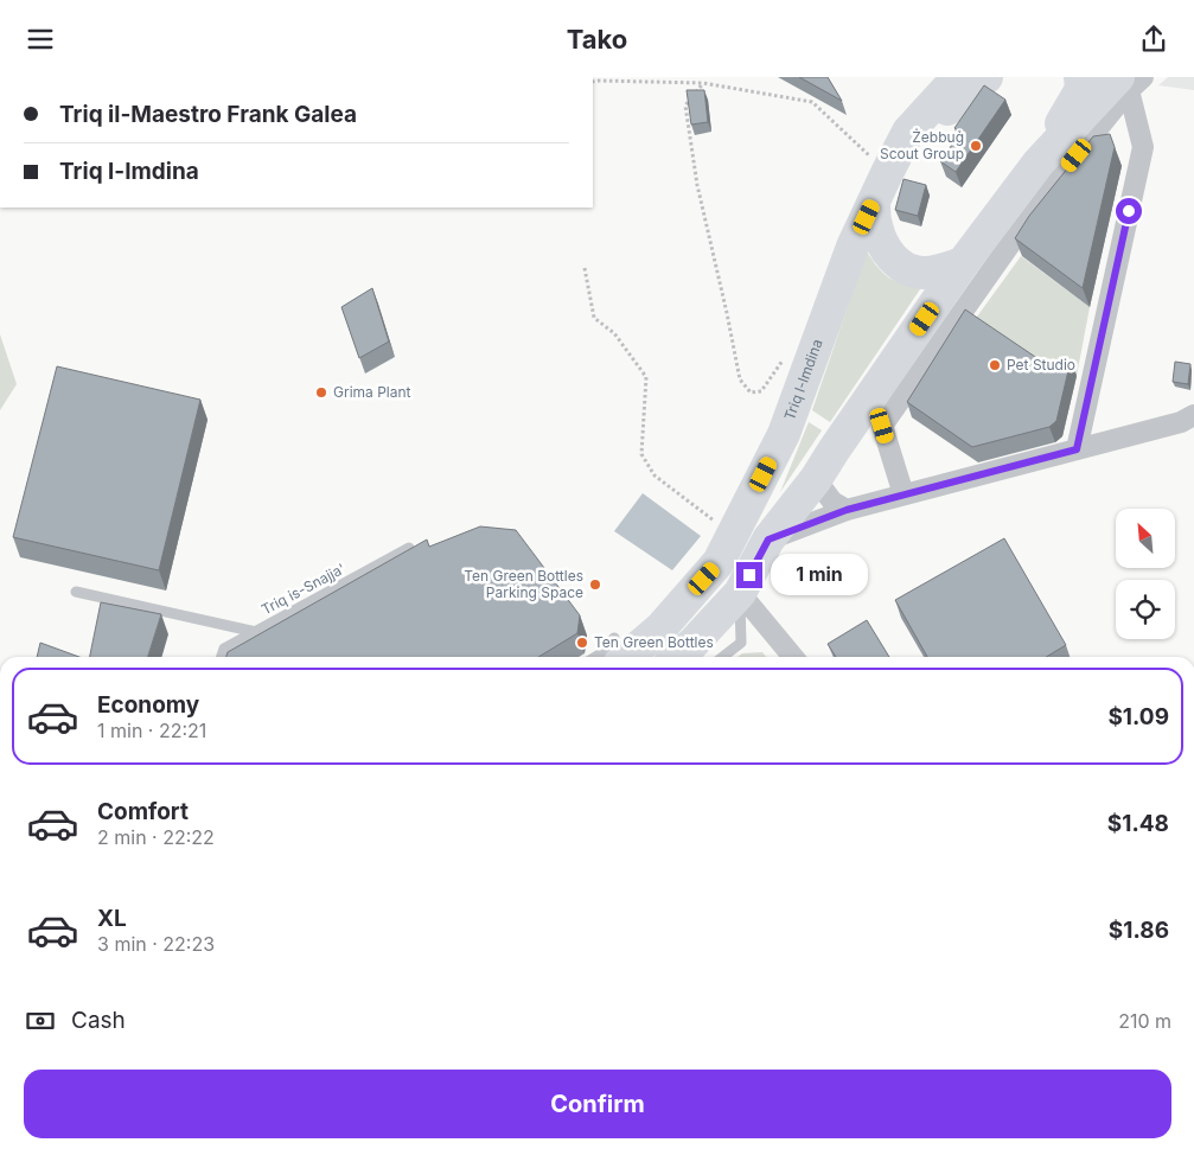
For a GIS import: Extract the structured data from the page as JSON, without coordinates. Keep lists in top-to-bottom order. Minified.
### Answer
{"streets":{"highway":["Triq l-Imdina"],"lane":["Triq is-Snajja'"]},"places":["Żebbuġ Scout Group","Pet Studio","Grima Plant","Ten Green Bottles Parking Space","Ten Green Bottles"],"north":"top left","page":{"header":"Tako","banner":["Triq il-Maestro Frank Galea","Triq l-Imdina"],"bubble":"1 min","list":[{"name":"Economy","note":"1 min · 22:21","value":"$1.09"},{"name":"Comfort","note":"2 min · 22:22","value":"$1.48"},{"name":"XL","note":"3 min · 22:23","value":"$1.86"}],"pay":["Cash","210 m"],"buttons":"Confirm"}}
